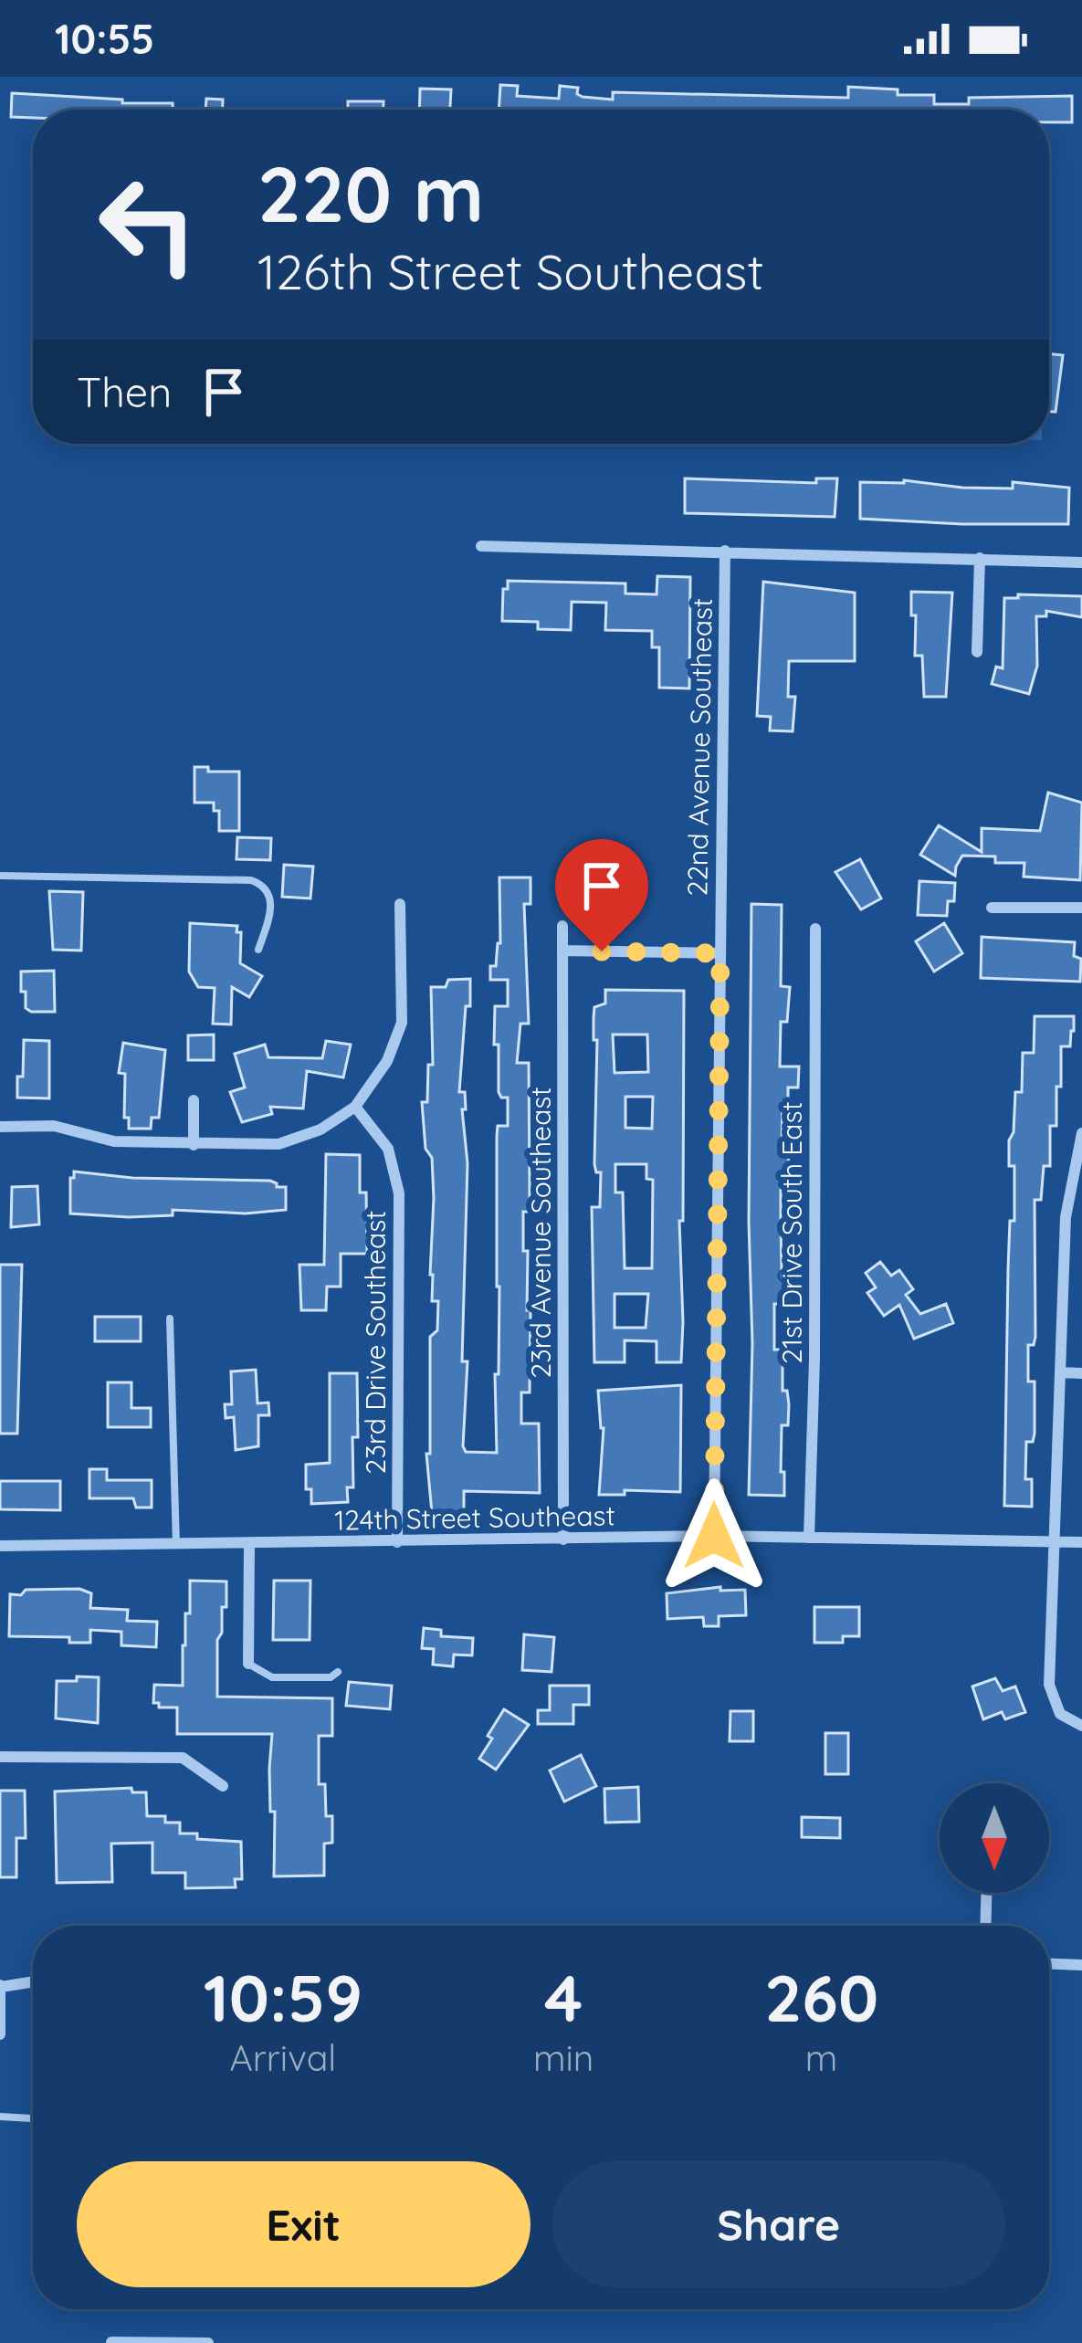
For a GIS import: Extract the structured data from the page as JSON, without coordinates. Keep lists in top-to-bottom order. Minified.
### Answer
{"streets":{"street":["22nd Avenue Southeast","23rd Avenue Southeast","21st Drive South East","23rd Drive Southeast","124th Street Southeast"]},"crossings":[["22nd Avenue Southeast","124th Street Southeast"],["23rd Avenue Southeast","124th Street Southeast"],["21st Drive South East","124th Street Southeast"],["23rd Drive Southeast","124th Street Southeast"]],"north":"bottom","page":{"status":"10:55","turn":["220 m","126th Street Southeast"],"then":"Then","eta":["10:59","Arrival","4","min","260","m"],"buttons":["Exit","Share"]}}
